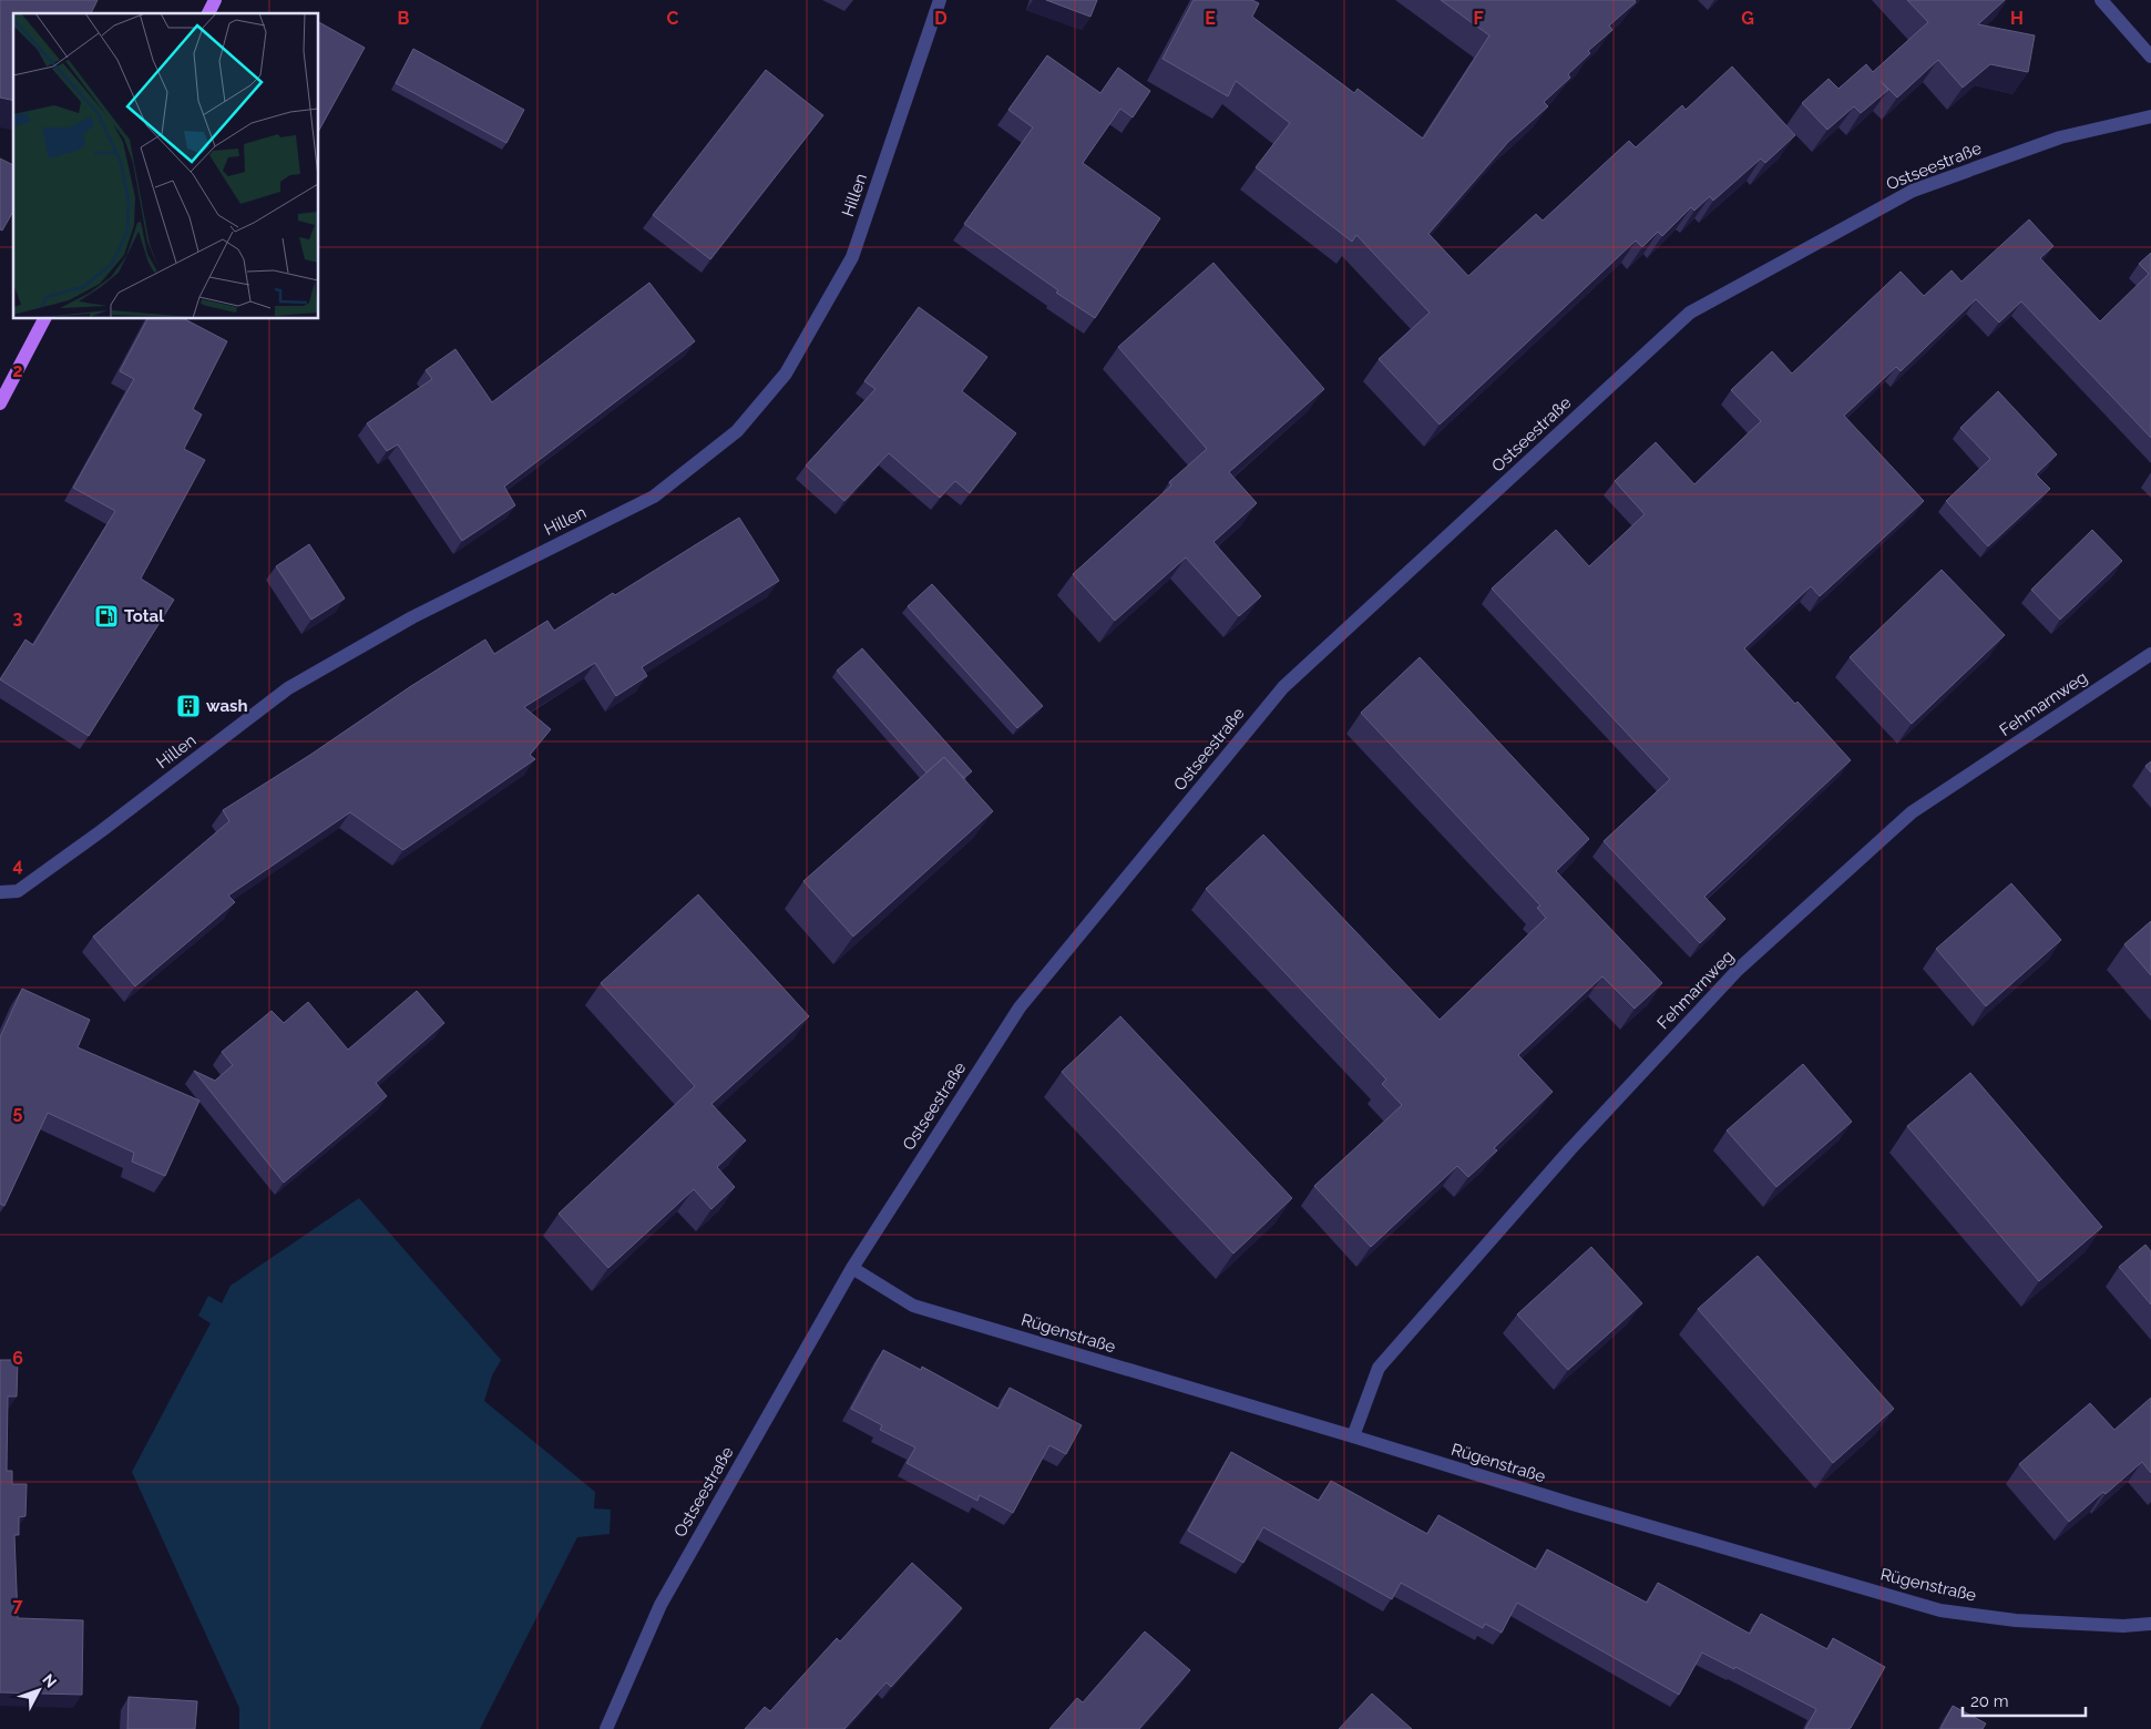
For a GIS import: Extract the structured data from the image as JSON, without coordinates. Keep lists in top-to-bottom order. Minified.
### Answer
{"streets":{"street":["Ostseestraße","Hillen","Fehmarnweg","Rügenstraße"]},"crossings":[["Ostseestraße","Rügenstraße"],["Fehmarnweg","Rügenstraße"]],"places":{"fuel station":["Total"],"building":["wash"]},"scale_bar":"20 m","north":"top right","grid":{"columns":["B","C","D","E","F","G","H"],"rows":["2","3","4","5","6","7"]}}
